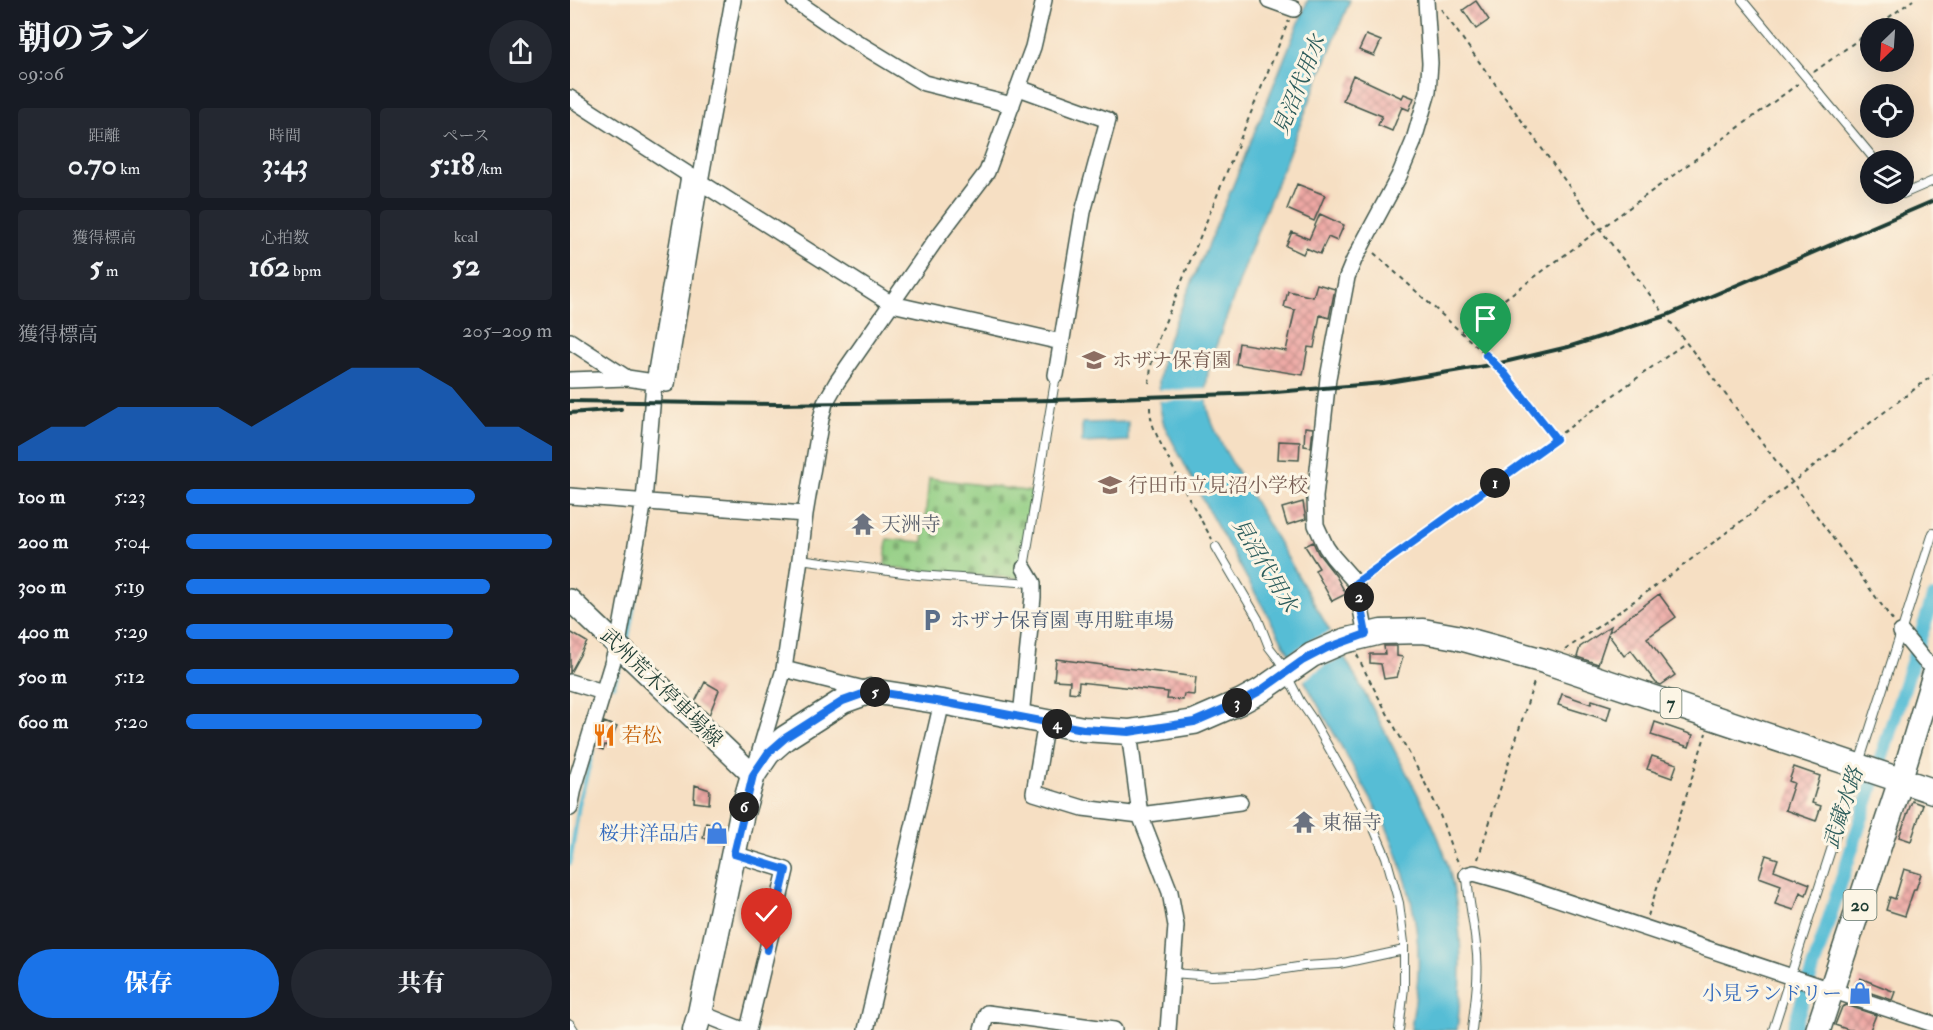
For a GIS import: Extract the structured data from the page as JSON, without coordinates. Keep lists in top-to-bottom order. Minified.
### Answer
{"streets":{"main road":["武州荒木停車場線","7","20"]},"crossings":[["武州荒木停車場線","7"],["7","20"]],"water":["見沼代用水","武蔵水路"],"places":{"school or university":["ホザナ保育園","行田市立見沼小学校"],"temple":["天洲寺","東福寺"],"parking":["ホザナ保育園 専用駐車場"],"restaurant":["若松"],"shop":["桜井洋品店","小見ランドリー"]},"north":"bottom left","page":{"heading":["朝のラン","09:06"],"stats":[["距離","0.70 km"],["時間","3:43"],["ペース","5:18 /km"],["獲得標高","5 m"],["心拍数","162 bpm"],["kcal","52"]],"chart":["獲得標高","205–209 m"],"pins":["1","2","5","3","4","6"],"list":[{"name":"100 m","note":"5:23"},{"name":"200 m","note":"5:04"},{"name":"300 m","note":"5:19"},{"name":"400 m","note":"5:29"},{"name":"500 m","note":"5:12"},{"name":"600 m","note":"5:20"}],"buttons":["保存","共有"]}}
